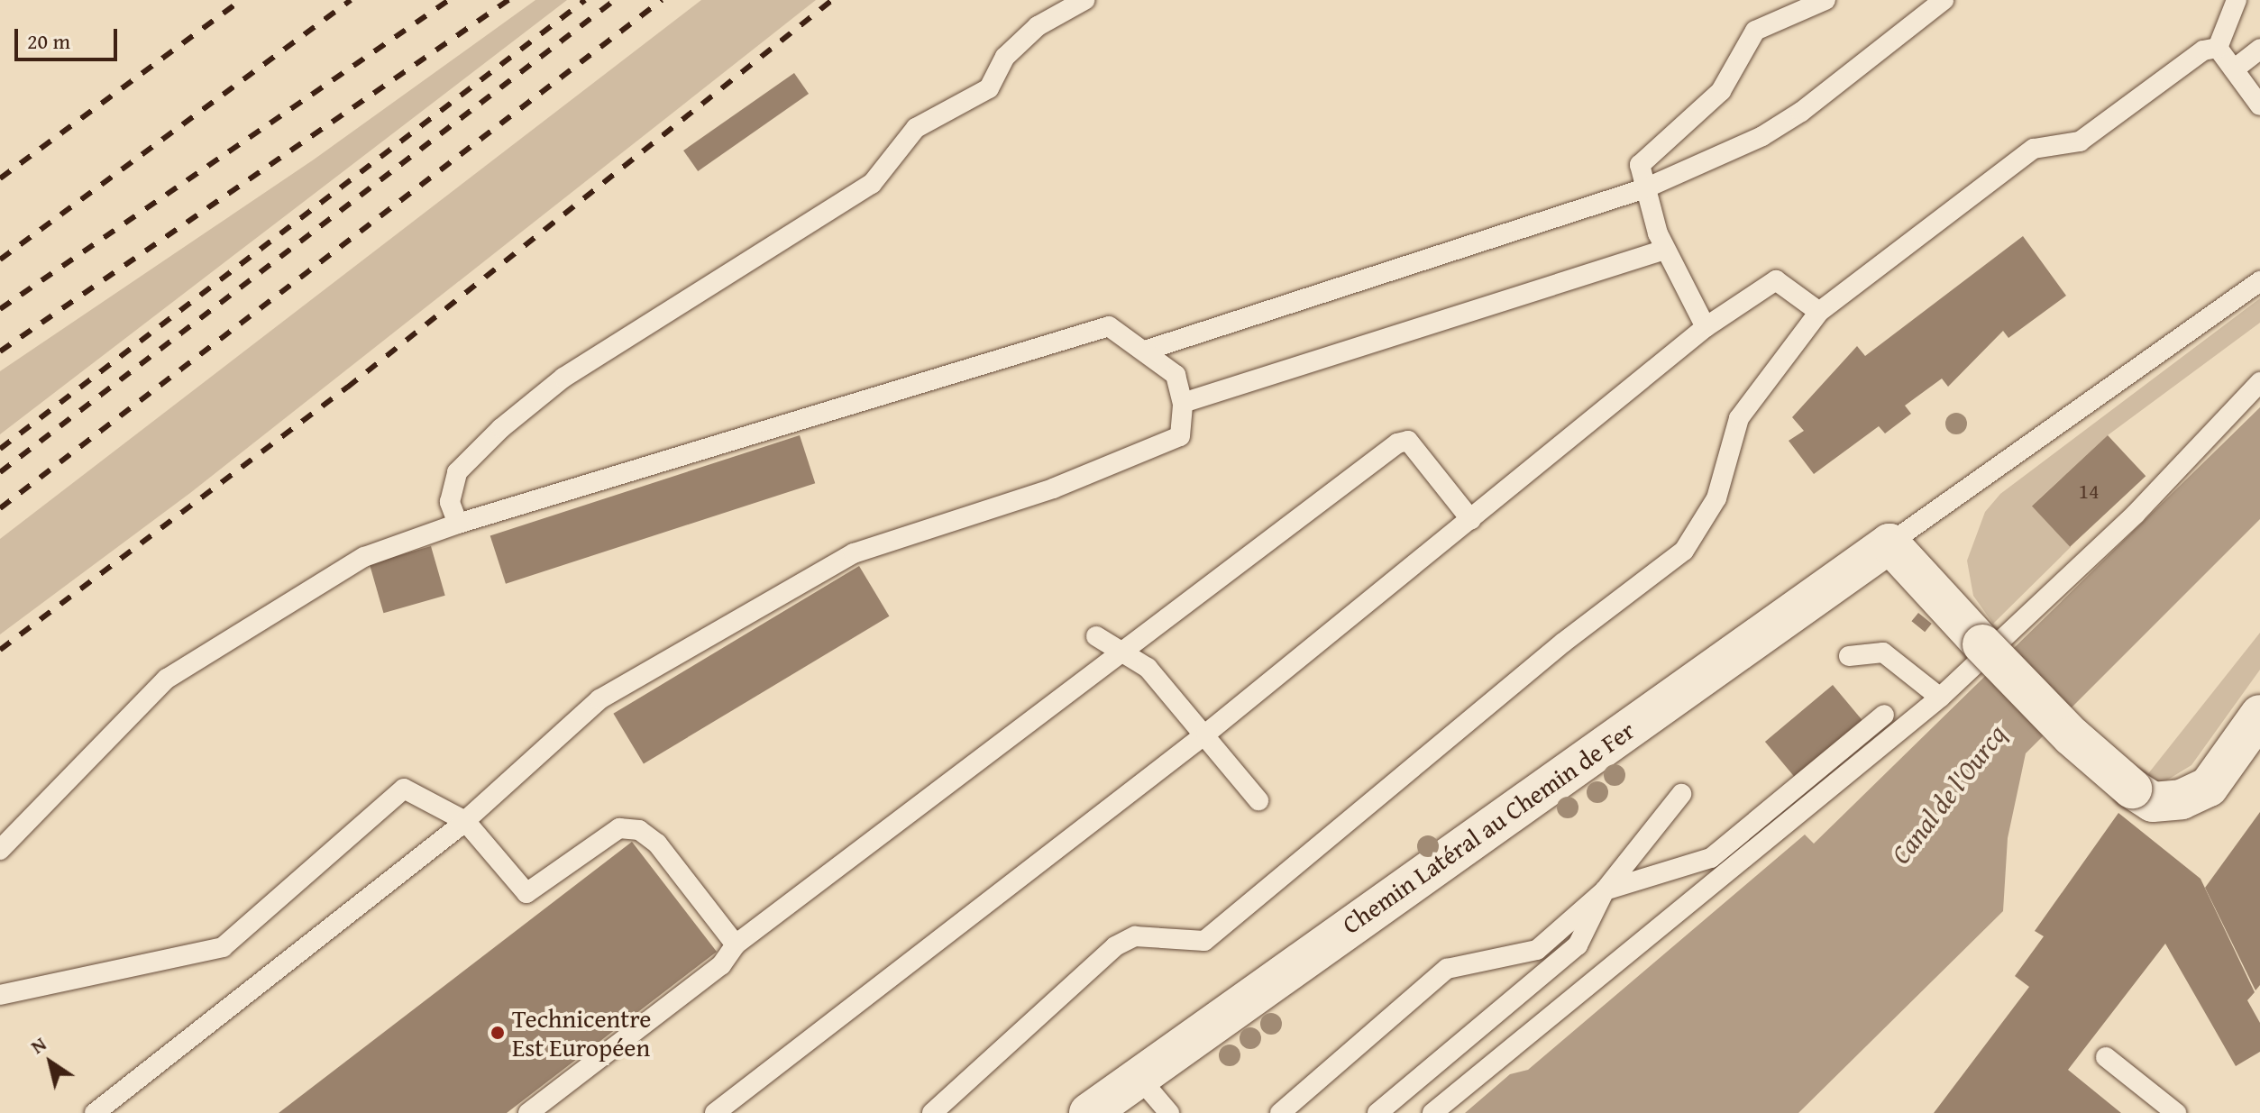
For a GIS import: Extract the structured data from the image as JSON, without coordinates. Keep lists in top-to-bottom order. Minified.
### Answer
{"streets":{"street":["Chemin Latéral au Chemin de Fer"]},"water":["Canal de l'Ourcq"],"places":["Technicentre Est Européen"],"house_numbers":["14"],"scale_bar":"20 m","north":"top left"}
